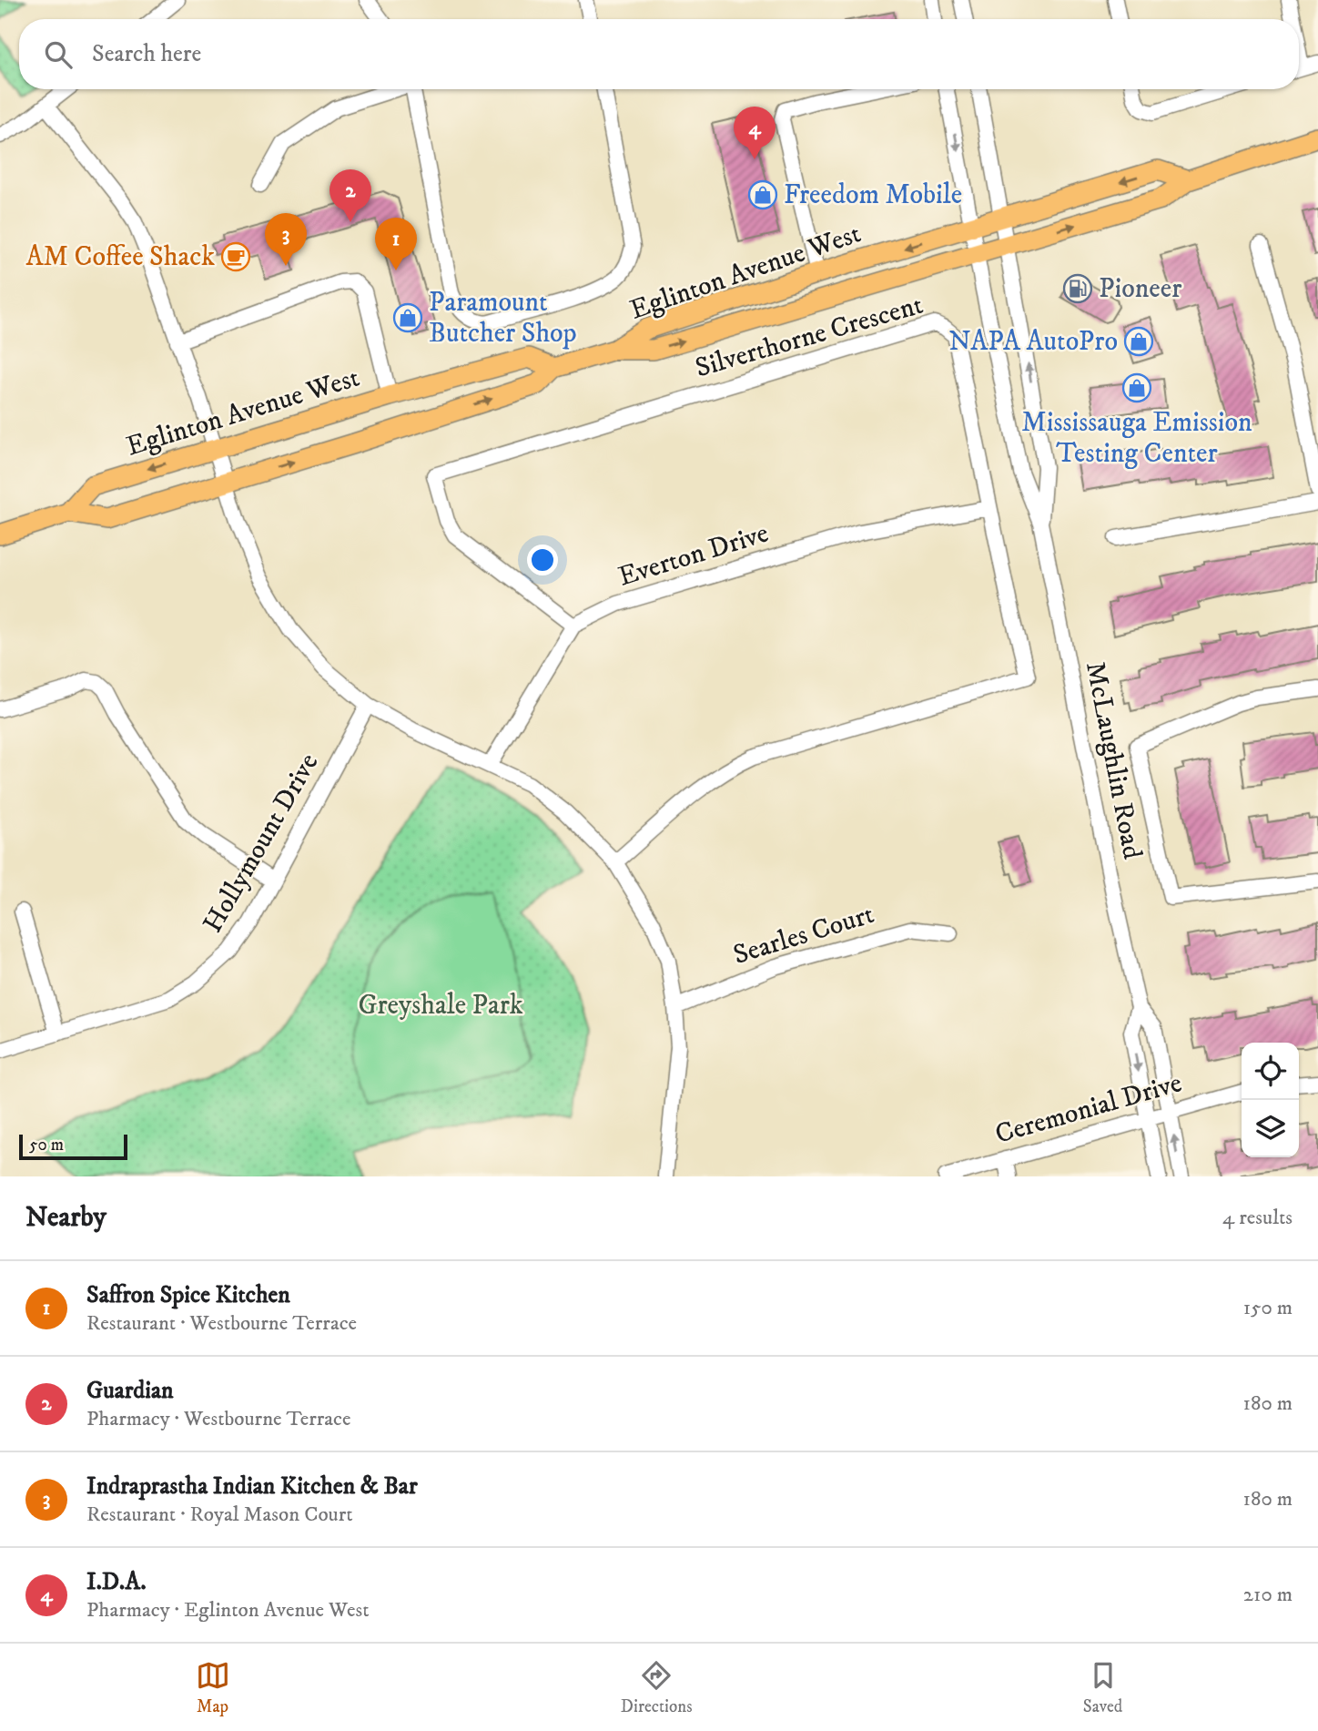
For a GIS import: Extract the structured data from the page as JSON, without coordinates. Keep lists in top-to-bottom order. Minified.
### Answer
{"streets":{"main road":["Eglinton Avenue West"],"street":["Silverthorne Crescent","Everton Drive","McLaughlin Road","Hollymount Drive","Searles Court","Ceremonial Drive"]},"crossings":[["Eglinton Avenue West","McLaughlin Road"],["Silverthorne Crescent","Everton Drive"],["McLaughlin Road","Ceremonial Drive"]],"parks":["Greyshale Park"],"places":{"shop":["Freedom Mobile","Paramount Butcher Shop","NAPA AutoPro","Mississauga Emission Testing Center"],"cafe":["AM Coffee Shack"],"fuel station":["Pioneer"]},"scale_bar":"50 m","page":{"search":"Search here","pins":["4","2","3","1"],"scale":"50 m","heading":["Nearby","4 results"],"list":[{"mark":"1","name":"Saffron Spice Kitchen","note":"Restaurant · Westbourne Terrace","value":"150 m"},{"mark":"2","name":"Guardian","note":"Pharmacy · Westbourne Terrace","value":"180 m"},{"mark":"3","name":"Indraprastha Indian Kitchen & Bar","note":"Restaurant · Royal Mason Court","value":"180 m"},{"mark":"4","name":"I.D.A.","note":"Pharmacy · Eglinton Avenue West","value":"210 m"}],"nav":["Map","Directions","Saved"]}}
